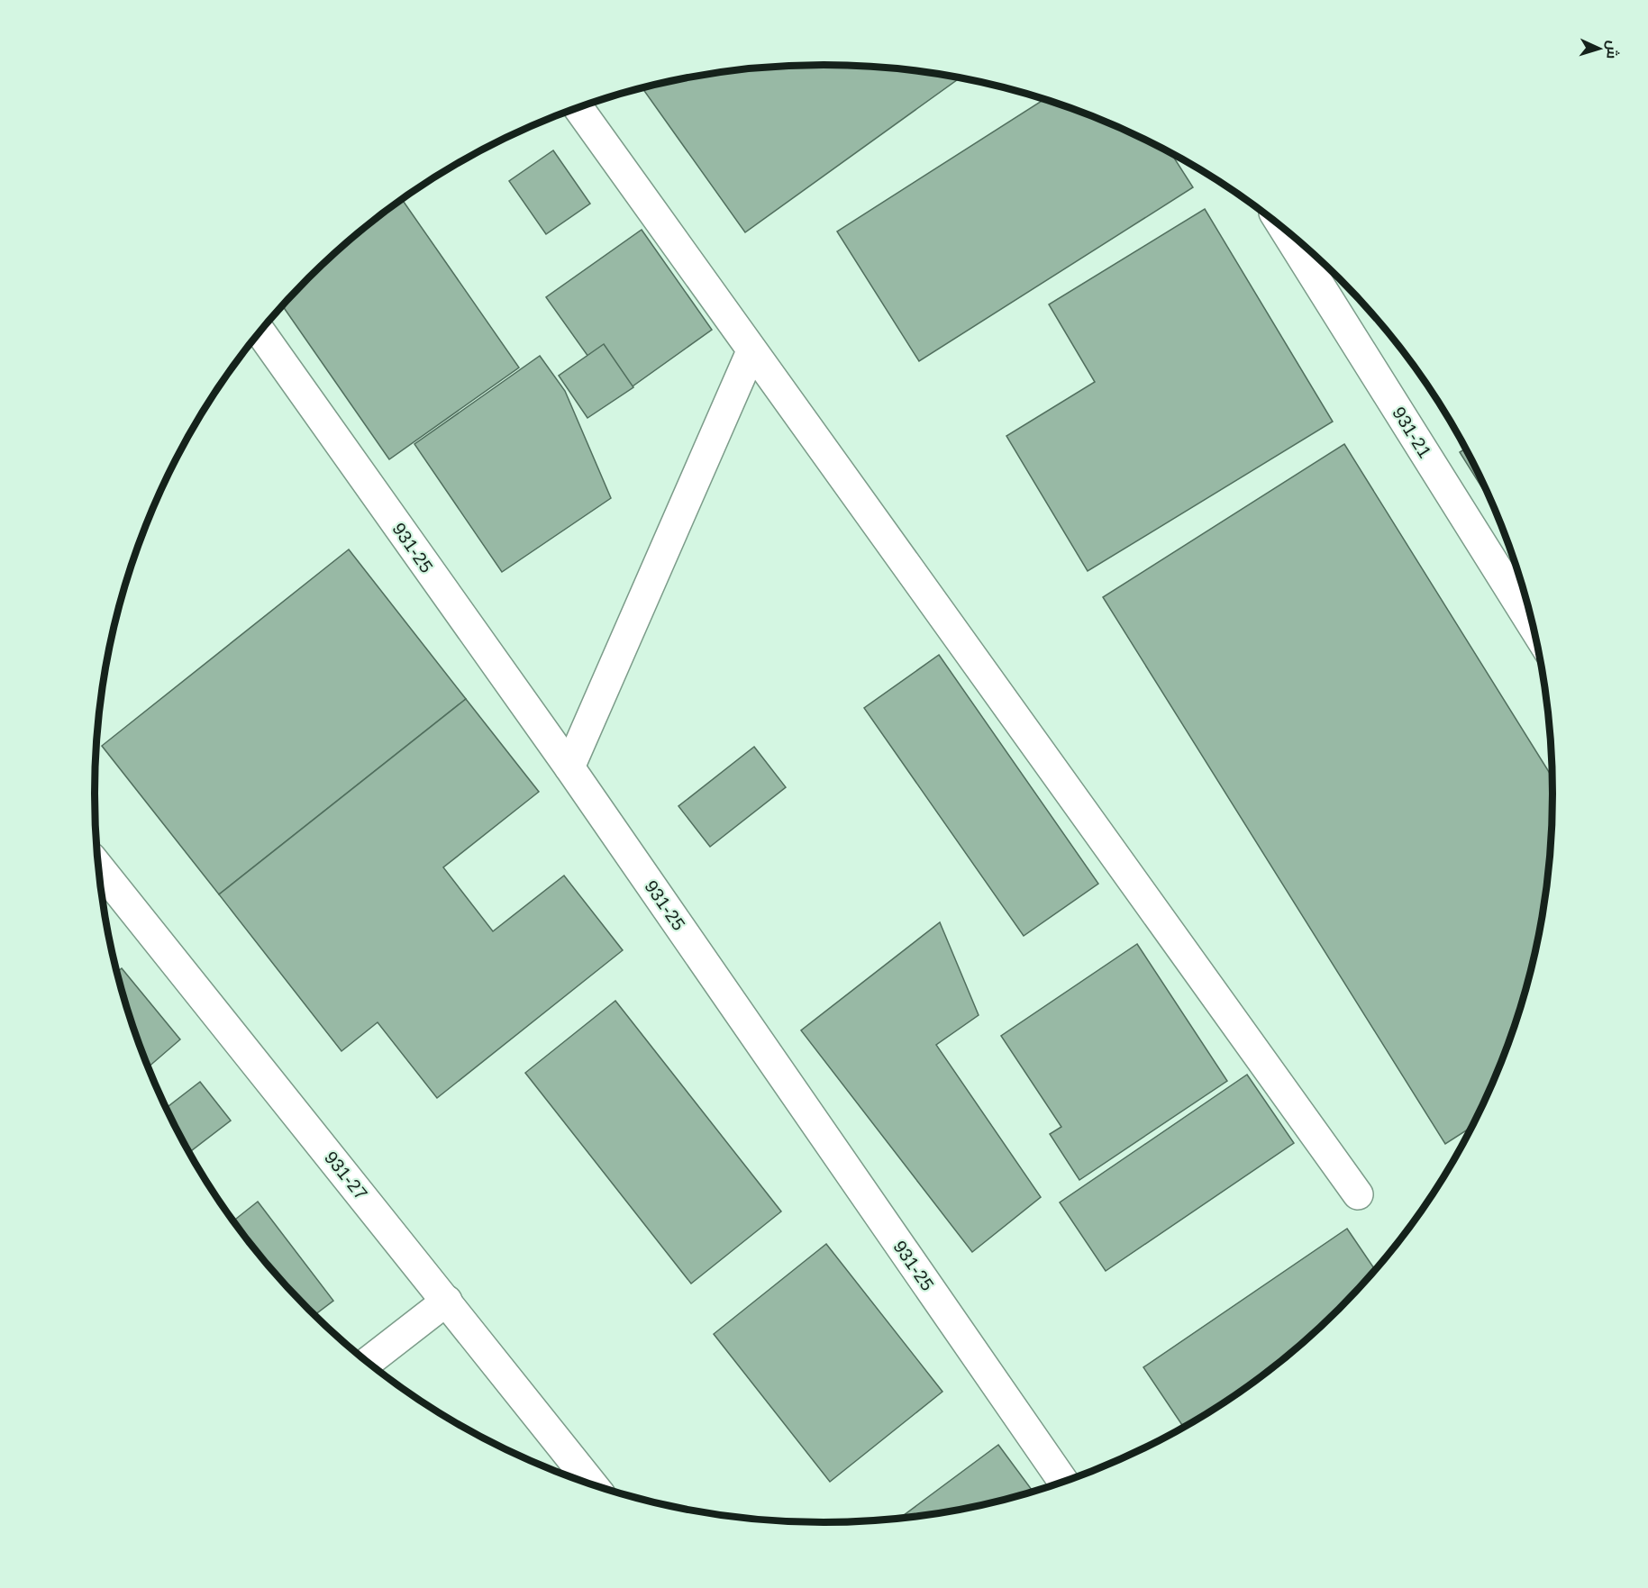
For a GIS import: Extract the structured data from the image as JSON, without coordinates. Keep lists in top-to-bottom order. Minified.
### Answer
{"streets":{"street":["931-21","931-25","931-27"]},"north":"right"}
